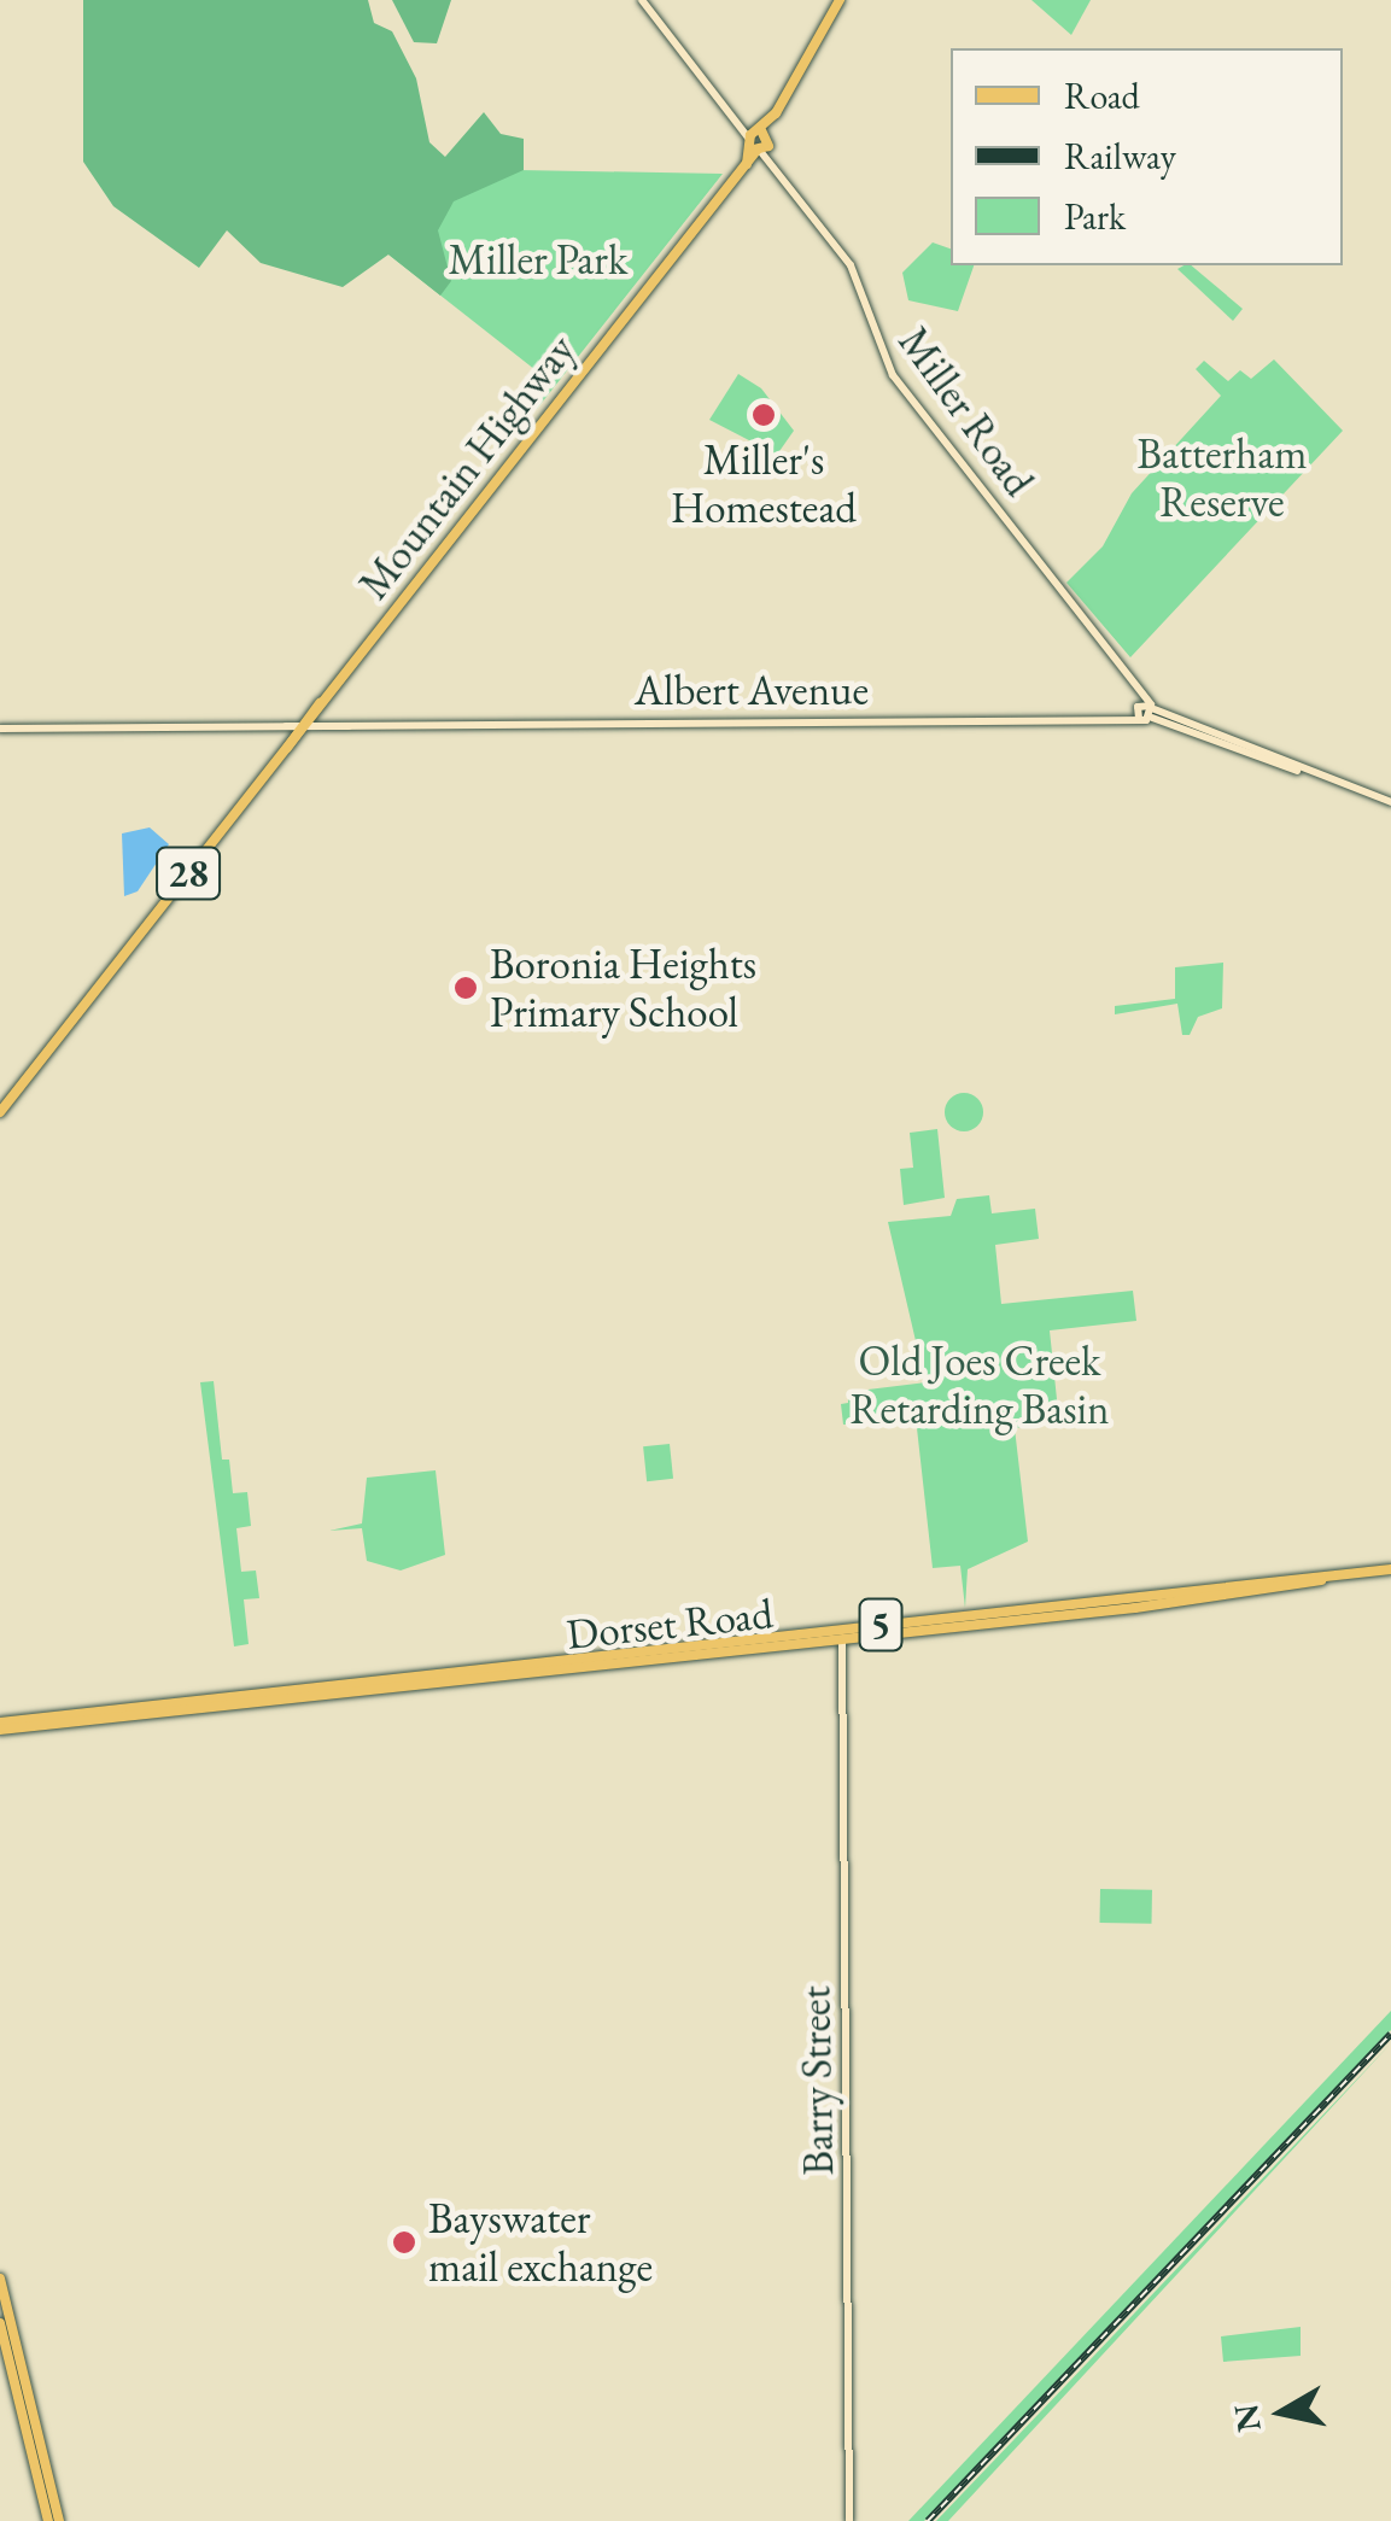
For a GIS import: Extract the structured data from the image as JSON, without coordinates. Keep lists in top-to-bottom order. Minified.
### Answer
{"streets":{"main road":["Miller Road","Mountain Highway","Albert Avenue","28","Dorset Road","5","Barry Street"]},"crossings":[["Miller Road","Mountain Highway"],["Miller Road","Albert Avenue"],["Mountain Highway","Albert Avenue"],["Dorset Road","Barry Street"]],"parks":["Miller Park","Batterham Reserve","Old Joes Creek Retarding Basin"],"places":["Miller's Homestead","Boronia Heights Primary School","Bayswater mail exchange"],"legend":["Road","Railway","Park"],"north":"left"}
